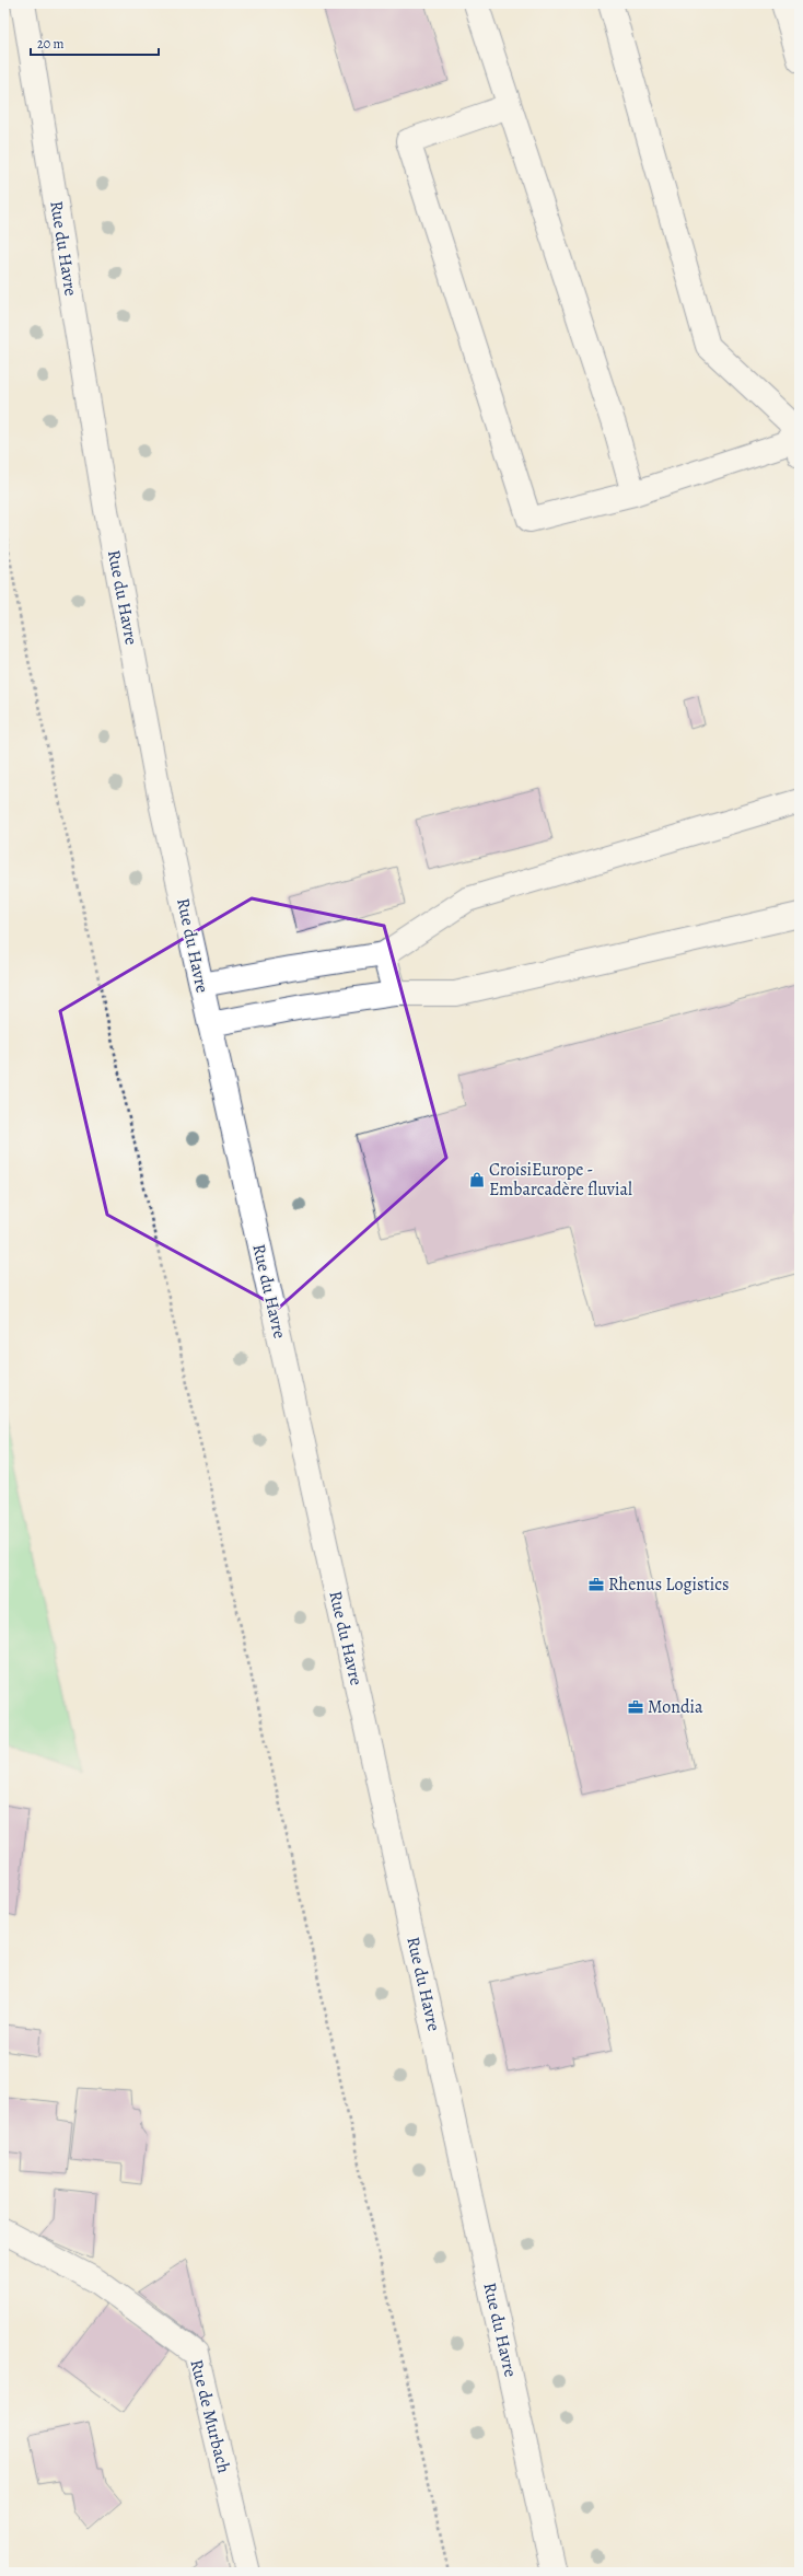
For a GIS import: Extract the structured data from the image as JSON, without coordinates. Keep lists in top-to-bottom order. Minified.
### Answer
{"streets":{"main road":["Rue du Havre","Rue de Murbach"]},"places":{"shop":["CroisiEurope - Embarcadère fluvial"],"office":["Rhenus Logistics","Mondia"]},"scale_bar":"20 m"}
